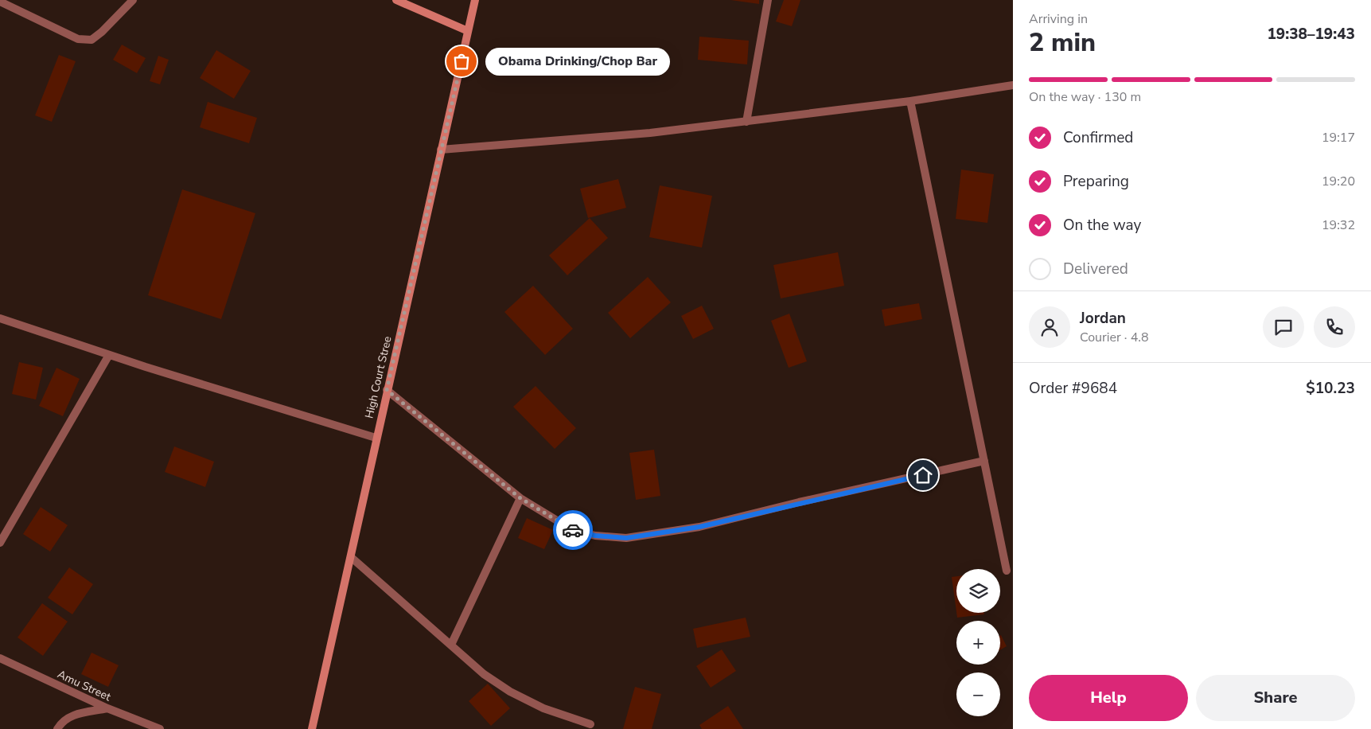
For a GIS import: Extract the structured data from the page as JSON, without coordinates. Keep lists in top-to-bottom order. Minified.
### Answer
{"streets":{"street":["High Court Stree","Amu Street"]},"places":["Obama Drinking/Chop Bar"],"page":{"heading":["2 min","Arriving in","19:38–19:43"],"panel":["Jordan","Courier · 4.8","Order #9684","$10.23"],"bubble":"Obama Drinking/Chop Bar","bar":"On the way · 130 m","list":[["Confirmed","19:17"],["Preparing","19:20"],["On the way","19:32"],"Delivered"],"map_buttons":["+","−"],"buttons":["Help","Share"]}}
